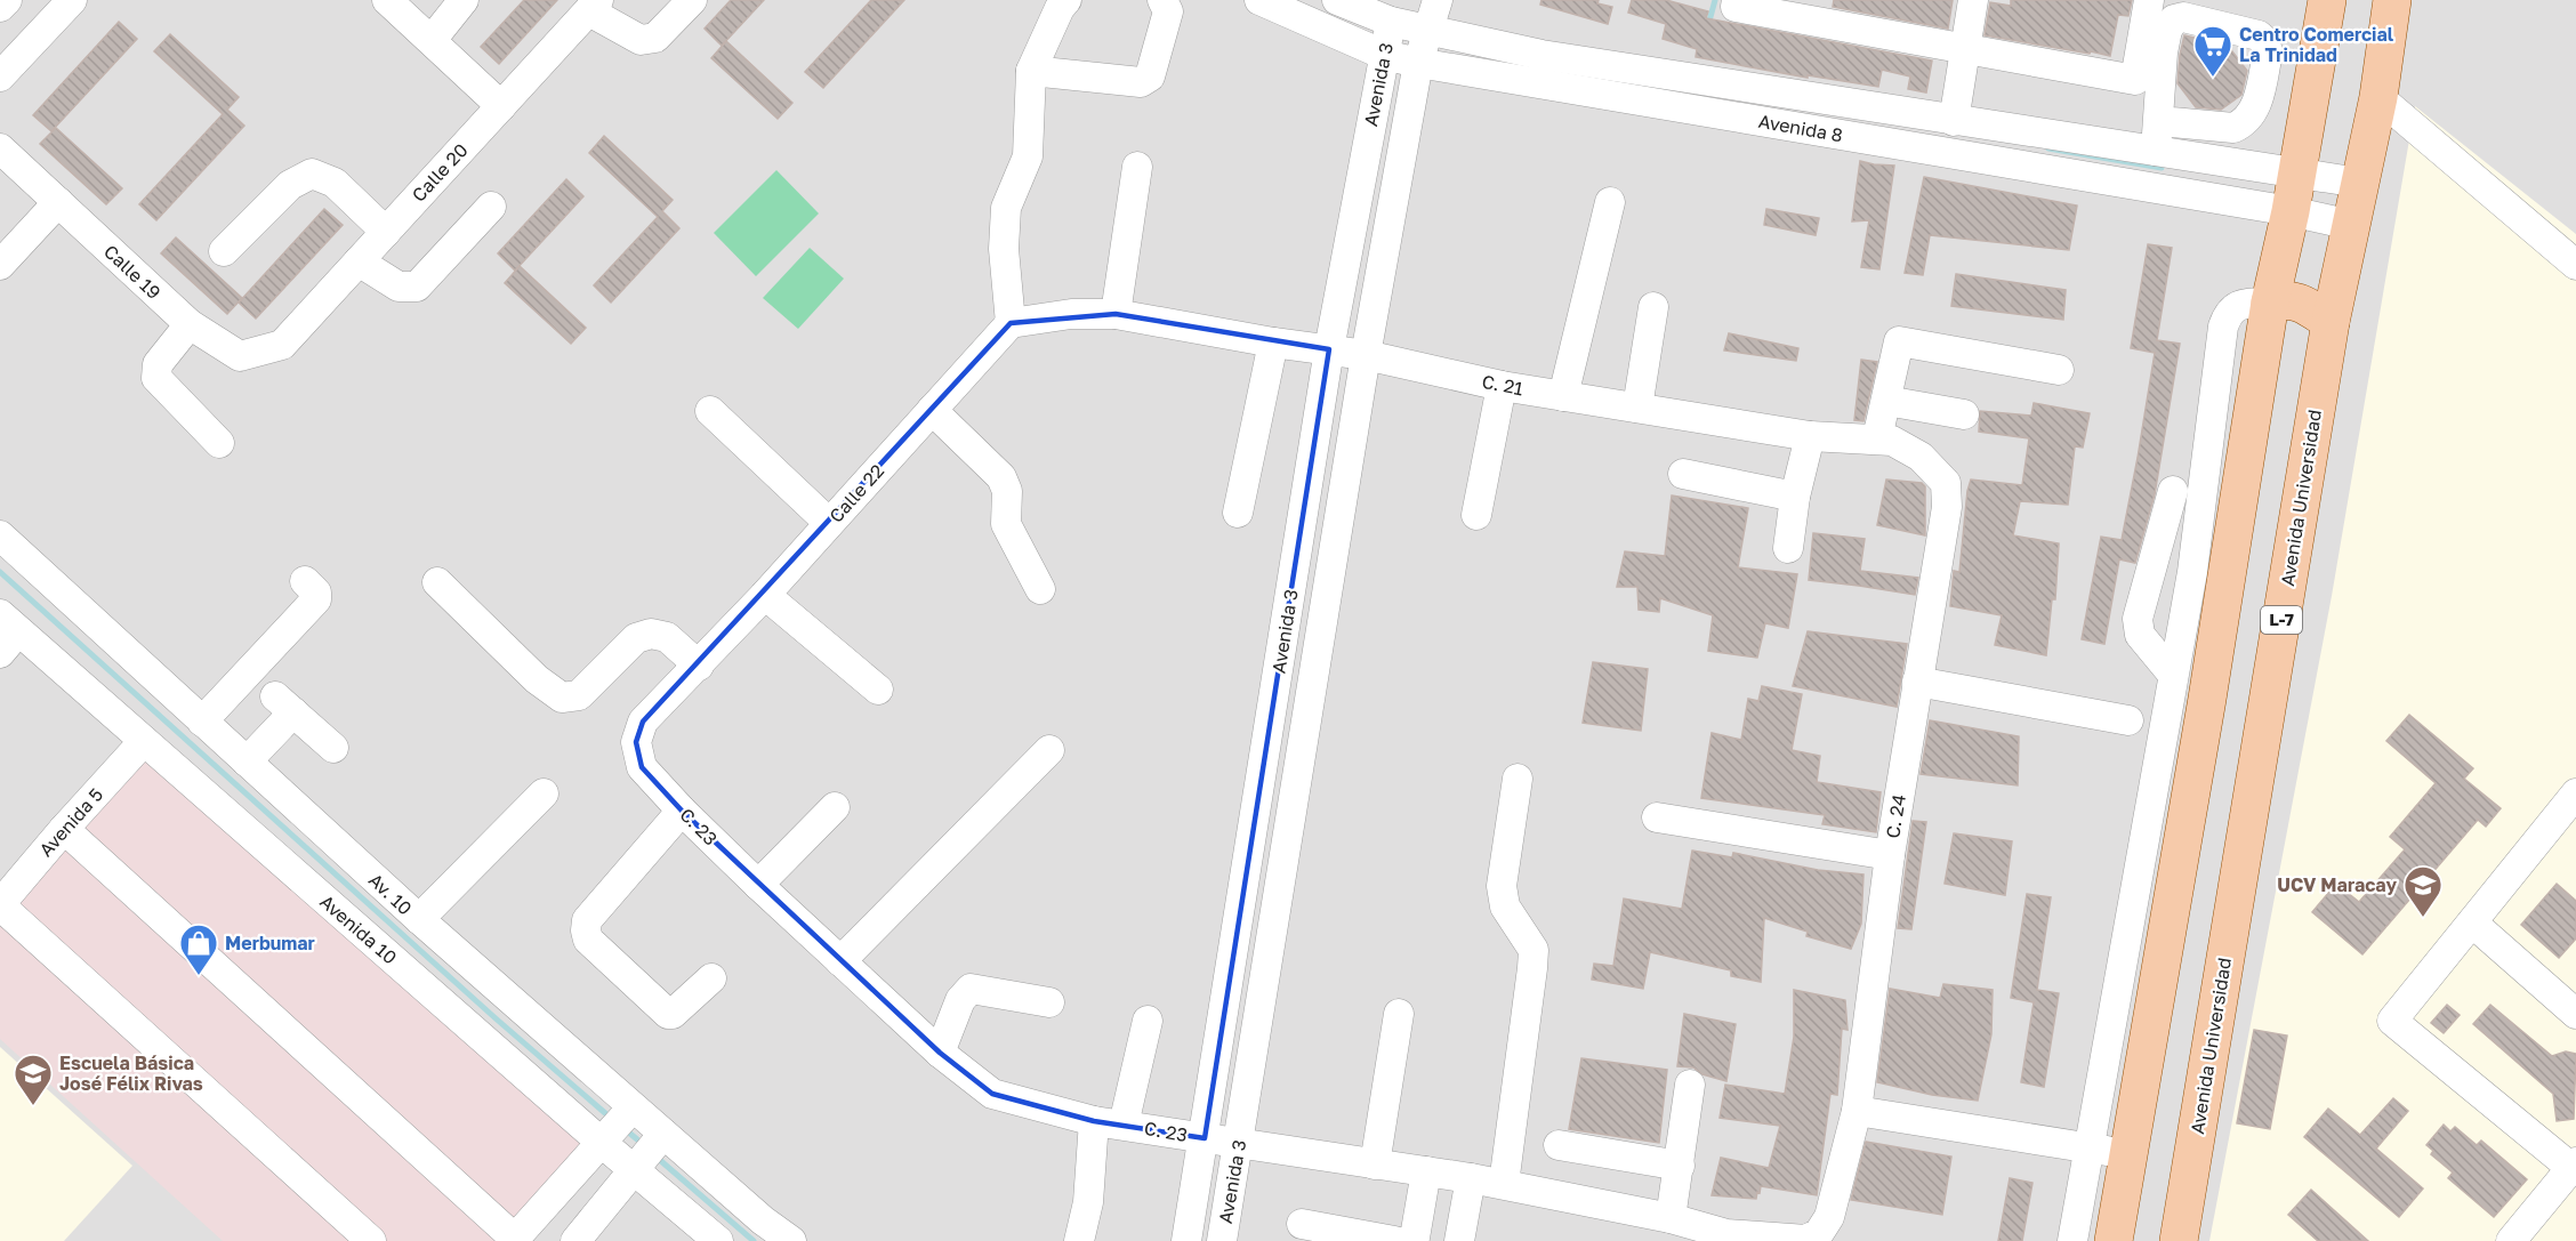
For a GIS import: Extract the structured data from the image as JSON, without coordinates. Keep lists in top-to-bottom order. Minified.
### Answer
{"streets":{"main road":["Avenida Universidad","L-7"],"street":["Avenida 3","Avenida 8","Calle 20","Calle 19","C. 21","Calle 22","C. 24","Avenida 5","C. 23","Av. 10","Avenida 10"]},"crossings":[["Avenida 3","Avenida 8"],["Avenida 3","C. 21"],["Avenida 3","C. 23"],["Avenida 8","Avenida Universidad"],["Calle 20","Calle 19"],["C. 21","C. 24"],["Calle 22","C. 23"],["C. 24","C. 23"],["Avenida 5","Avenida 10"]],"places":{"supermarket":["Centro Comercial La Trinidad"],"school or university":["UCV Maracay","Escuela Básica José Félix Rivas"],"shop":["Merbumar"]}}
